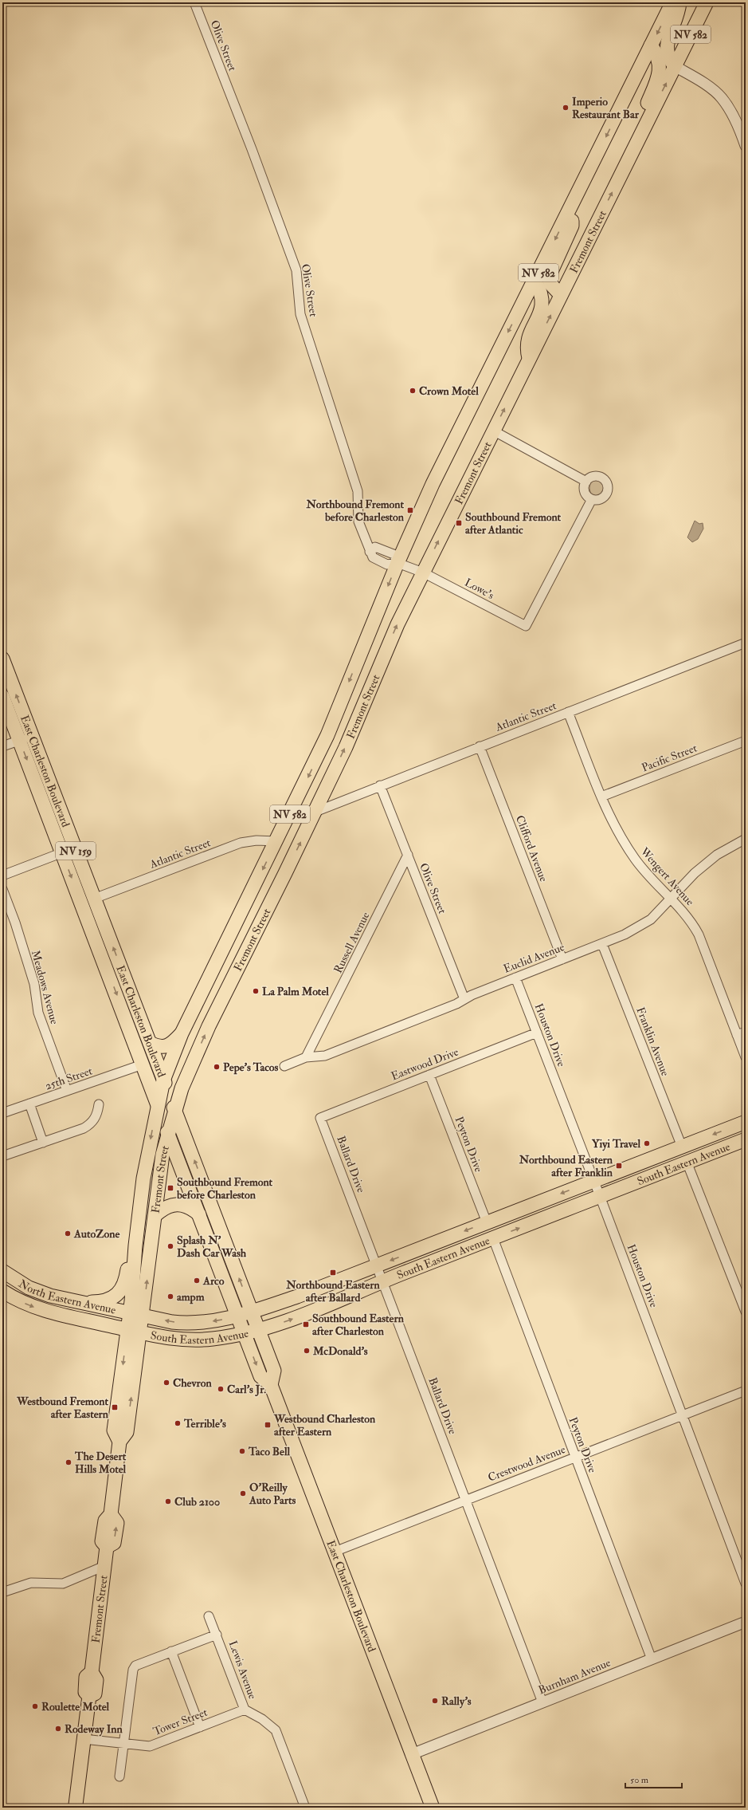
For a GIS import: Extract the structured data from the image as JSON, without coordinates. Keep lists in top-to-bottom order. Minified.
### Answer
{"streets":{"main road":["NV 582","Fremont Street","East Charleston Boulevard","NV 159","South Eastern Avenue","North Eastern Avenue"],"street":["Olive Street","Lowe's","Atlantic Street","Pacific Street","Clifford Avenue","Wengert Avenue","Russell Avenue","Euclid Avenue","Meadows Avenue","Houston Drive","Franklin Avenue","Eastwood Drive","25th Street","Peyton Drive","Ballard Drive","Crestwood Avenue","Lewis Avenue","Burnham Avenue","Tower Street"]},"crossings":[["Olive Street","Fremont Street"],["Olive Street","Lowe's"],["Olive Street","Atlantic Street"],["Olive Street","Russell Avenue"],["Olive Street","Euclid Avenue"],["Fremont Street","Lowe's"],["Fremont Street","Atlantic Street"],["Fremont Street","East Charleston Boulevard"],["Fremont Street","South Eastern Avenue"],["Fremont Street","North Eastern Avenue"],["Fremont Street","Tower Street"],["Atlantic Street","East Charleston Boulevard"],["Atlantic Street","Clifford Avenue"],["Atlantic Street","Wengert Avenue"],["Pacific Street","Wengert Avenue"],["East Charleston Boulevard","25th Street"],["East Charleston Boulevard","South Eastern Avenue"],["East Charleston Boulevard","Crestwood Avenue"],["East Charleston Boulevard","Burnham Avenue"],["Clifford Avenue","Euclid Avenue"],["Wengert Avenue","Euclid Avenue"],["Russell Avenue","Euclid Avenue"],["Euclid Avenue","Houston Drive"],["Euclid Avenue","Franklin Avenue"],["Meadows Avenue","25th Street"],["Houston Drive","Eastwood Drive"],["Houston Drive","South Eastern Avenue"],["Houston Drive","Crestwood Avenue"],["Franklin Avenue","South Eastern Avenue"],["Eastwood Drive","Peyton Drive"],["Eastwood Drive","Ballard Drive"],["Peyton Drive","South Eastern Avenue"],["Peyton Drive","Crestwood Avenue"],["Peyton Drive","Burnham Avenue"],["South Eastern Avenue","Ballard Drive"],["South Eastern Avenue","North Eastern Avenue"],["Ballard Drive","Crestwood Avenue"],["Ballard Drive","Burnham Avenue"],["Lewis Avenue","Tower Street"]],"places":{"other":["Imperio Restaurant Bar","Crown Motel","La Palm Motel","Pepe's Tacos","Yiyi Travel","AutoZone","Splash N' Dash Car Wash","Arco","ampm","McDonald's","Chevron","Carl's Jr.","Terrible's","Taco Bell","The Desert Hills Motel","O'Reilly Auto Parts","Club 2100","Rally's","Roulette Motel","Rodeway Inn"],"transit":["Northbound Fremont before Charleston","Southbound Fremont after Atlantic","Northbound Eastern after Franklin","Southbound Fremont before Charleston","Northbound Eastern after Ballard","Southbound Eastern after Charleston","Westbound Fremont after Eastern","Westbound Charleston after Eastern"]},"scale_bar":"50 m"}
